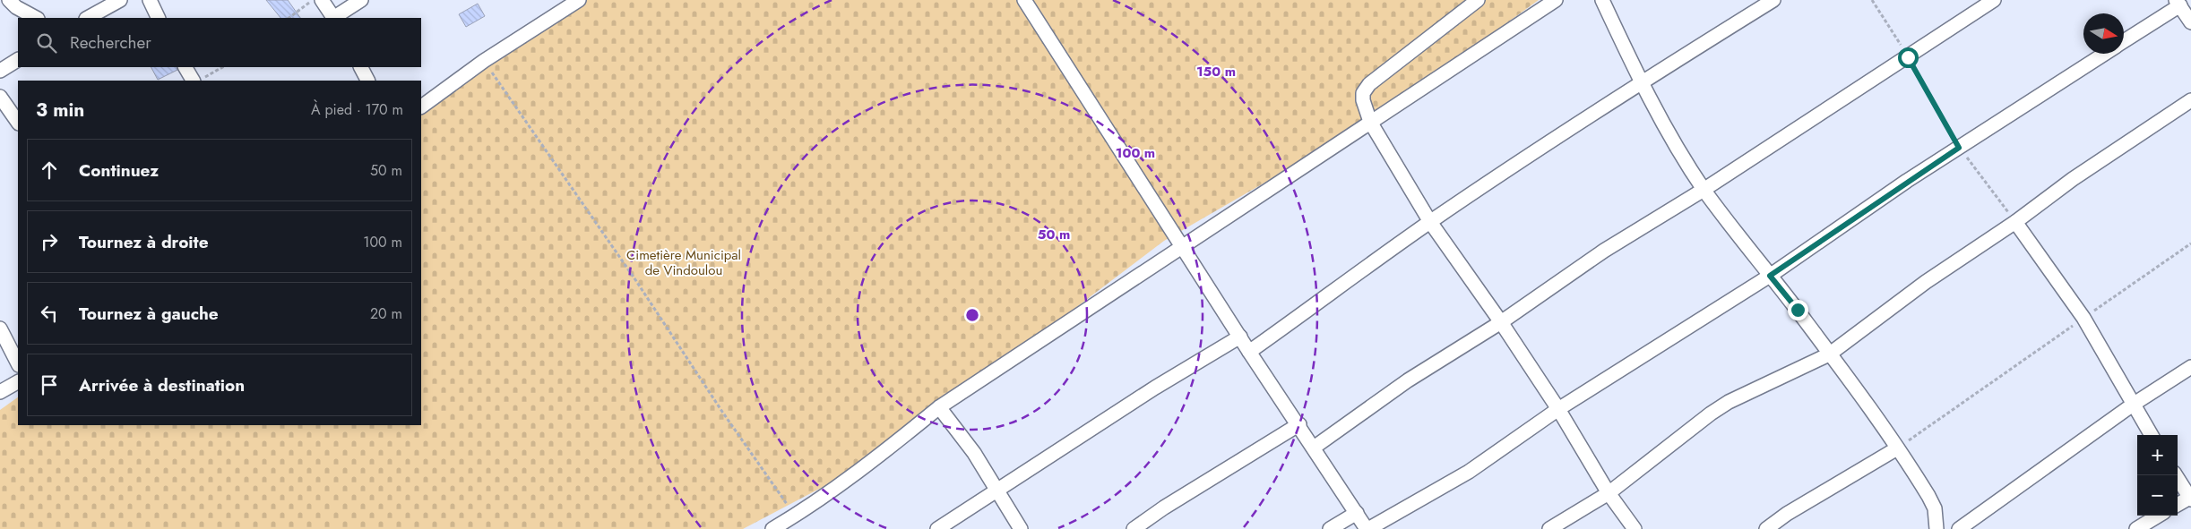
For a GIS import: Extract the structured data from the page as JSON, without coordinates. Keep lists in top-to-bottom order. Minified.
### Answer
{"parks":["Cimetière Municipal de Vindoulou"],"north":"right","page":{"search":"Rechercher","heading":["3 min","À pied · 170 m"],"list":[["Continuez","50 m"],["Tournez à droite","100 m"],["Tournez à gauche","20 m"],"Arrivée à destination"],"map_buttons":["+","−"]},"rings":["150 m","100 m","50 m"]}
